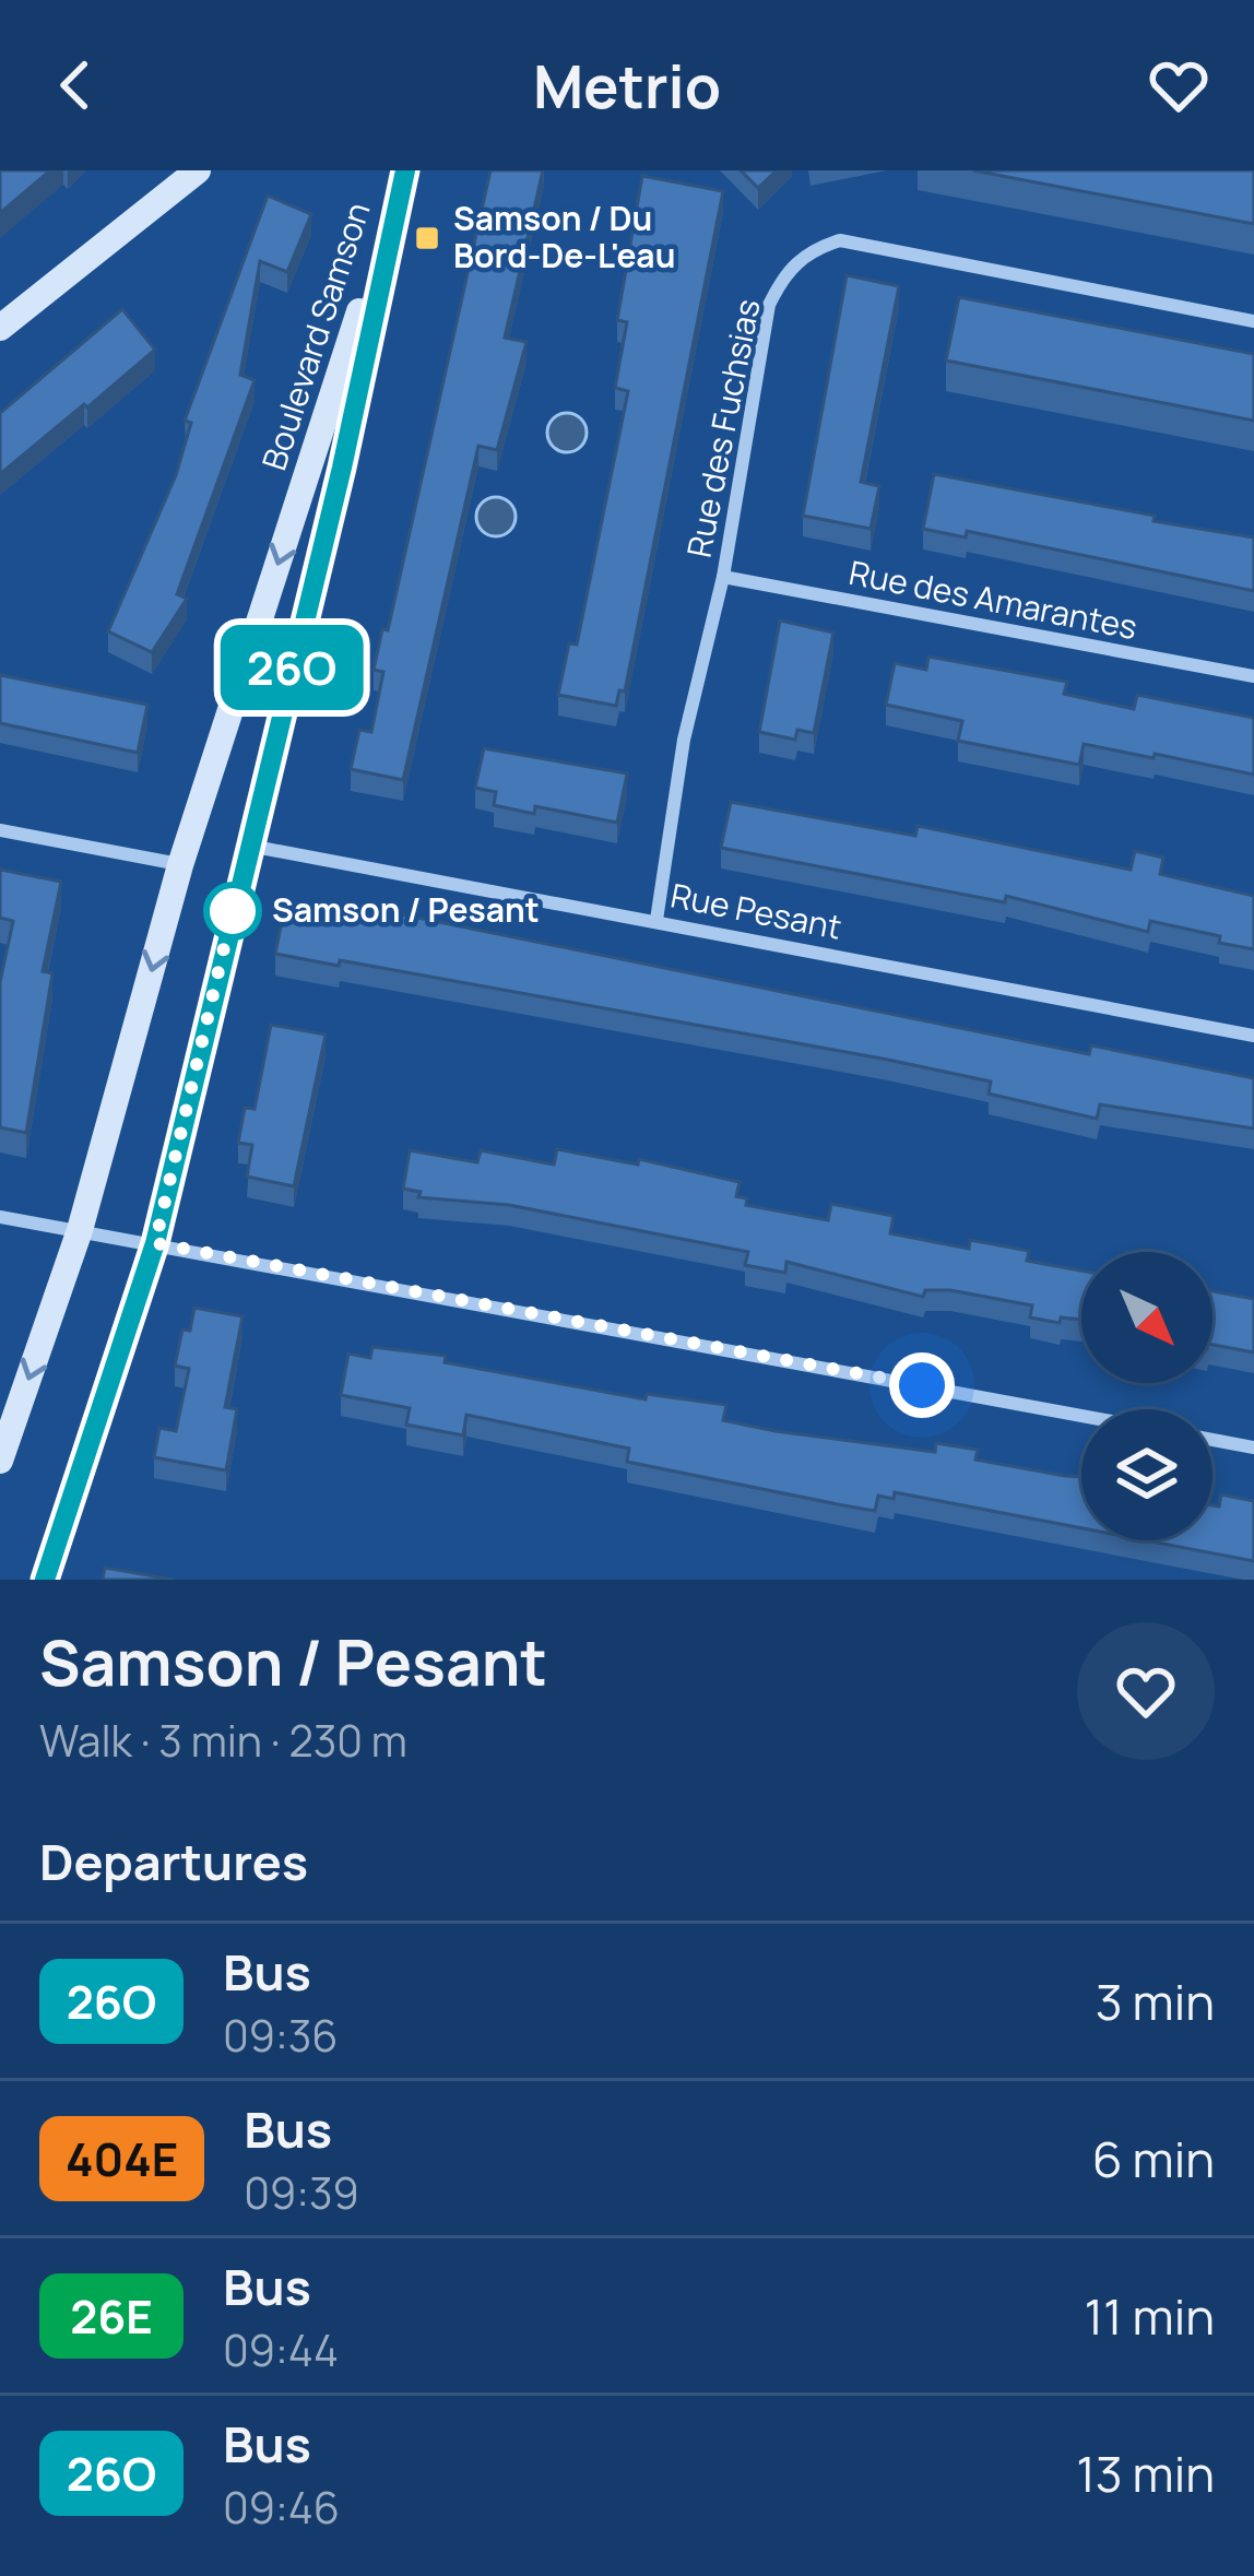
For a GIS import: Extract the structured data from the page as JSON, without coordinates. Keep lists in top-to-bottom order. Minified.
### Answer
{"streets":{"street":["Boulevard Samson","Rue des Fuchsias","Rue des Amarantes","Rue Pesant"]},"crossings":[["Boulevard Samson","Rue Pesant"],["Rue des Fuchsias","Rue des Amarantes"],["Rue des Fuchsias","Rue Pesant"]],"places":{"transit":["Samson / Du Bord-De-L'eau"],"other":["Samson / Pesant"]},"lines":["bus line 26O"],"north":"bottom right","page":{"header":"Metrio","on_map":"26O","heading":[["Samson / Pesant","Walk · 3 min · 230 m"],"Departures"],"list":[{"mark":"26O","name":"Bus","note":"09:36","value":"3 min"},{"mark":"404E","name":"Bus","note":"09:39","value":"6 min"},{"mark":"26E","name":"Bus","note":"09:44","value":"11 min"},{"mark":"26O","name":"Bus","note":"09:46","value":"13 min"}]}}
